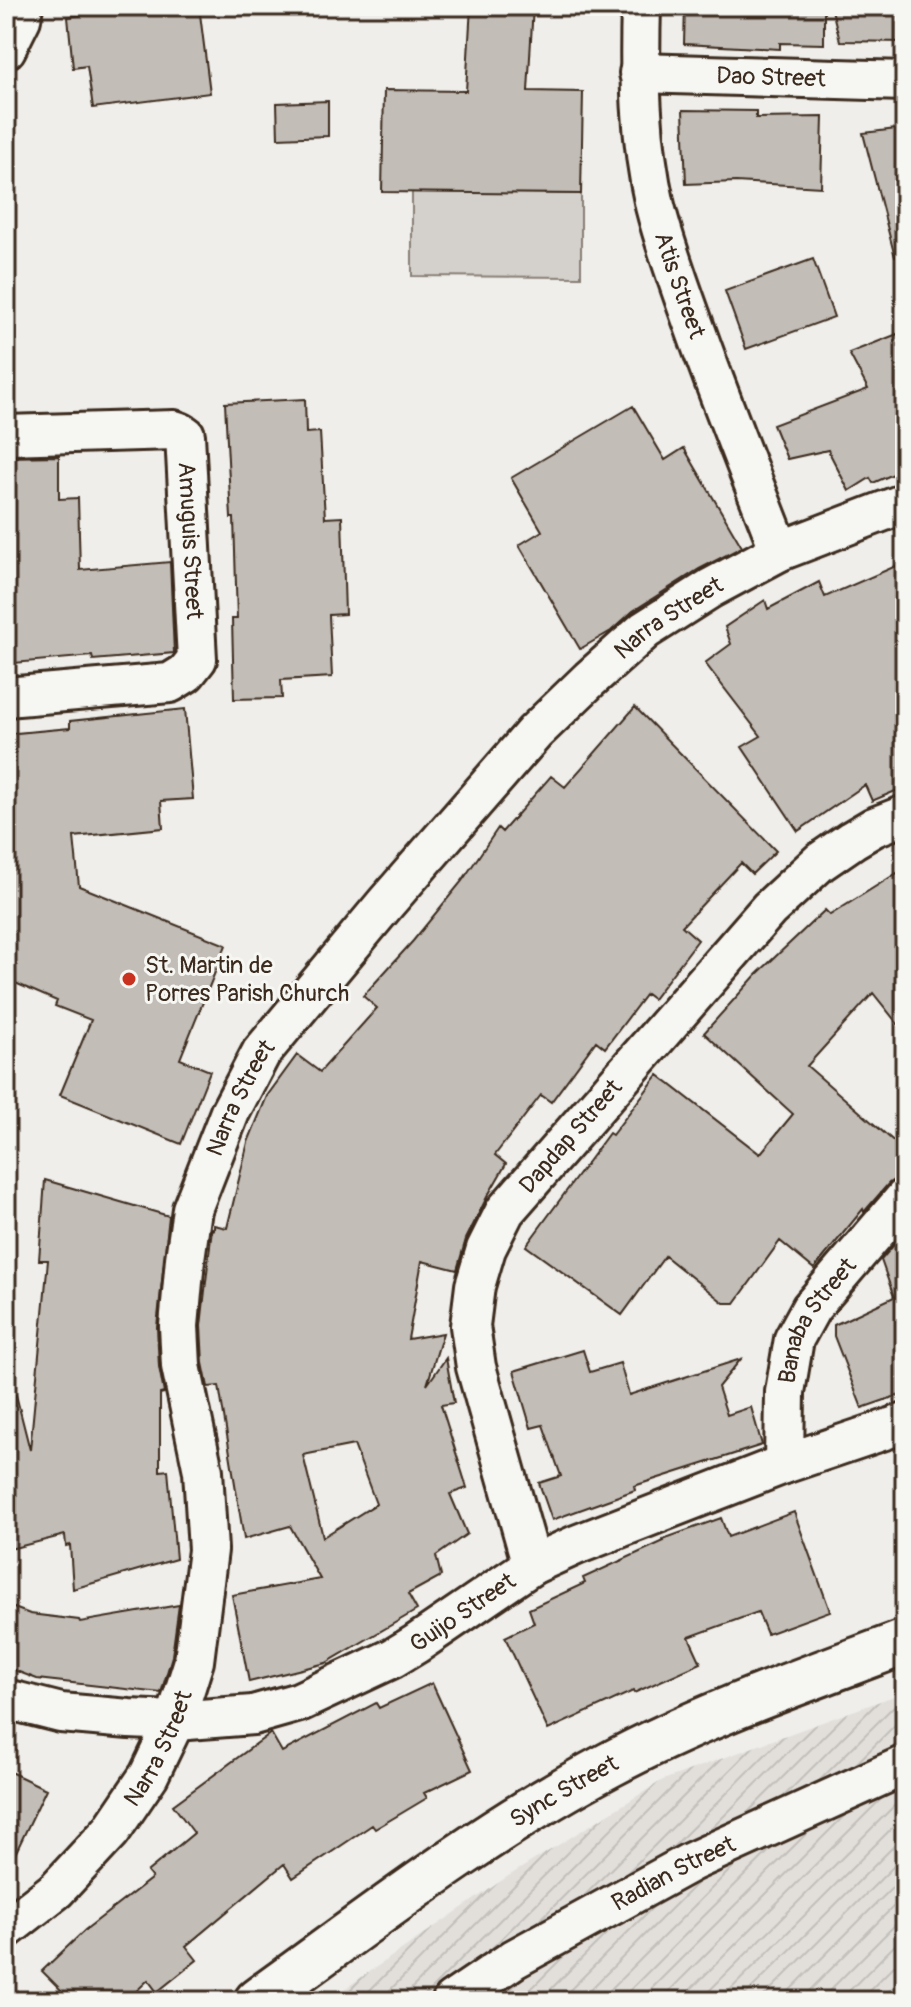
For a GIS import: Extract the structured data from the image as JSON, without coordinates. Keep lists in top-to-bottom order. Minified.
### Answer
{"streets":{"main road":["Sync Street"],"street":["Dao Street","Atis Street","Amuguis Street","Narra Street","Dapdap Street","Banaba Street","Guijo Street","Radian Street"]},"crossings":[["Dao Street","Atis Street"],["Atis Street","Narra Street"],["Narra Street","Guijo Street"],["Dapdap Street","Guijo Street"],["Banaba Street","Guijo Street"]],"places":["St. Martin de Porres Parish Church"]}
